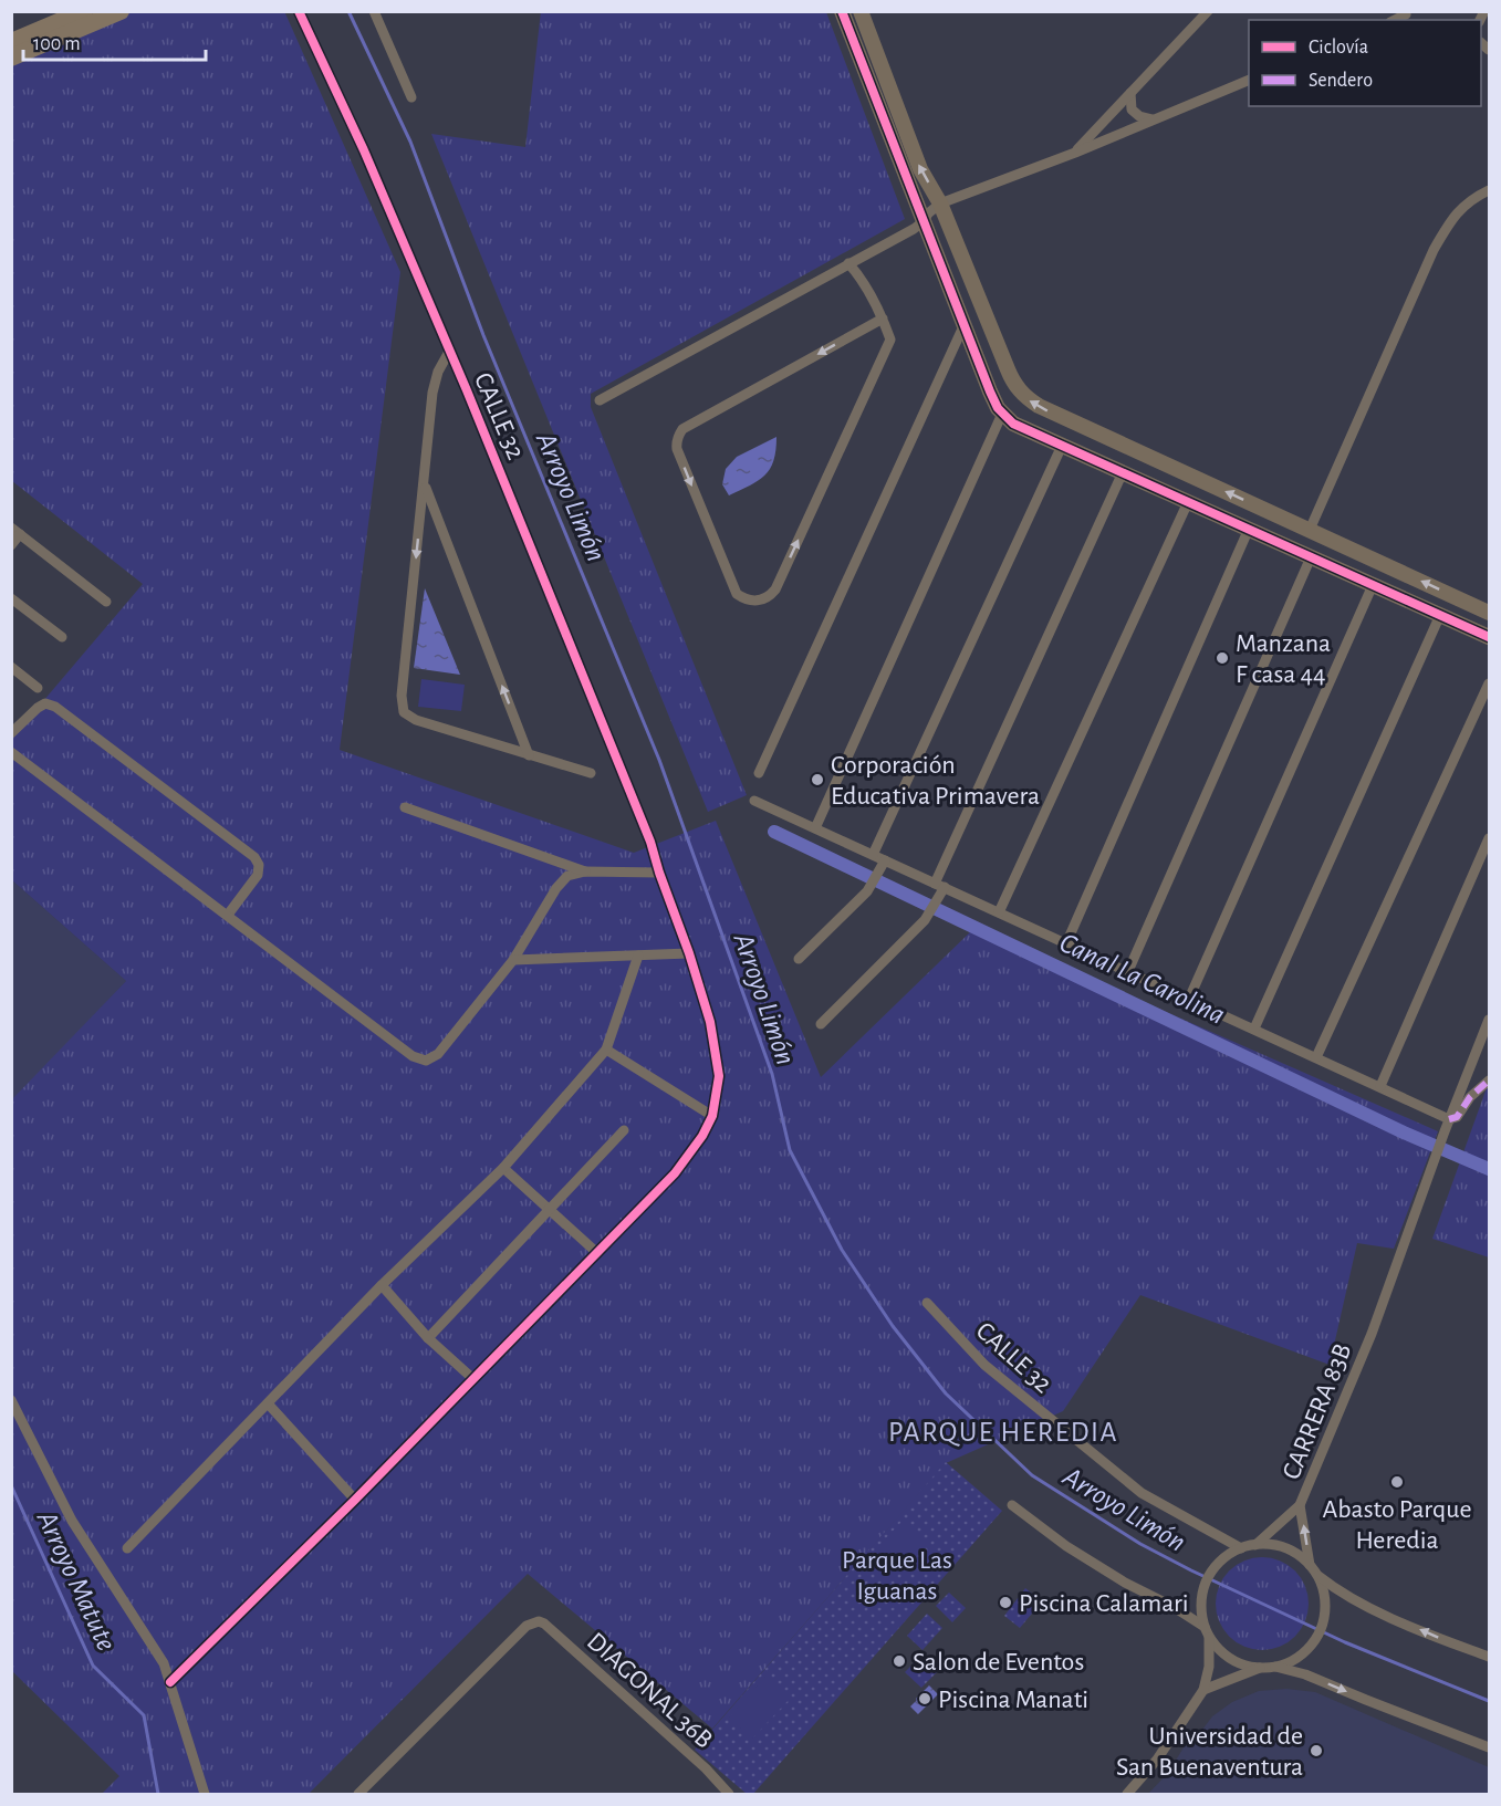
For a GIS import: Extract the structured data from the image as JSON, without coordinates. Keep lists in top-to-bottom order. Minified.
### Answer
{"streets":{"street":["CALLE 32","CARRERA 83B","DIAGONAL 36B"]},"districts":["PARQUE HEREDIA"],"water":["Arroyo Limón","Canal La Carolina","Arroyo Matute"],"parks":["Parque Las Iguanas"],"places":["Manzana F casa 44","Corporación Educativa Primavera","Abasto Parque Heredia","Piscina Calamari","Salon de Eventos","Piscina Manati","Universidad de San Buenaventura"],"legend":["Ciclovía","Sendero"],"scale_bar":"100 m"}
